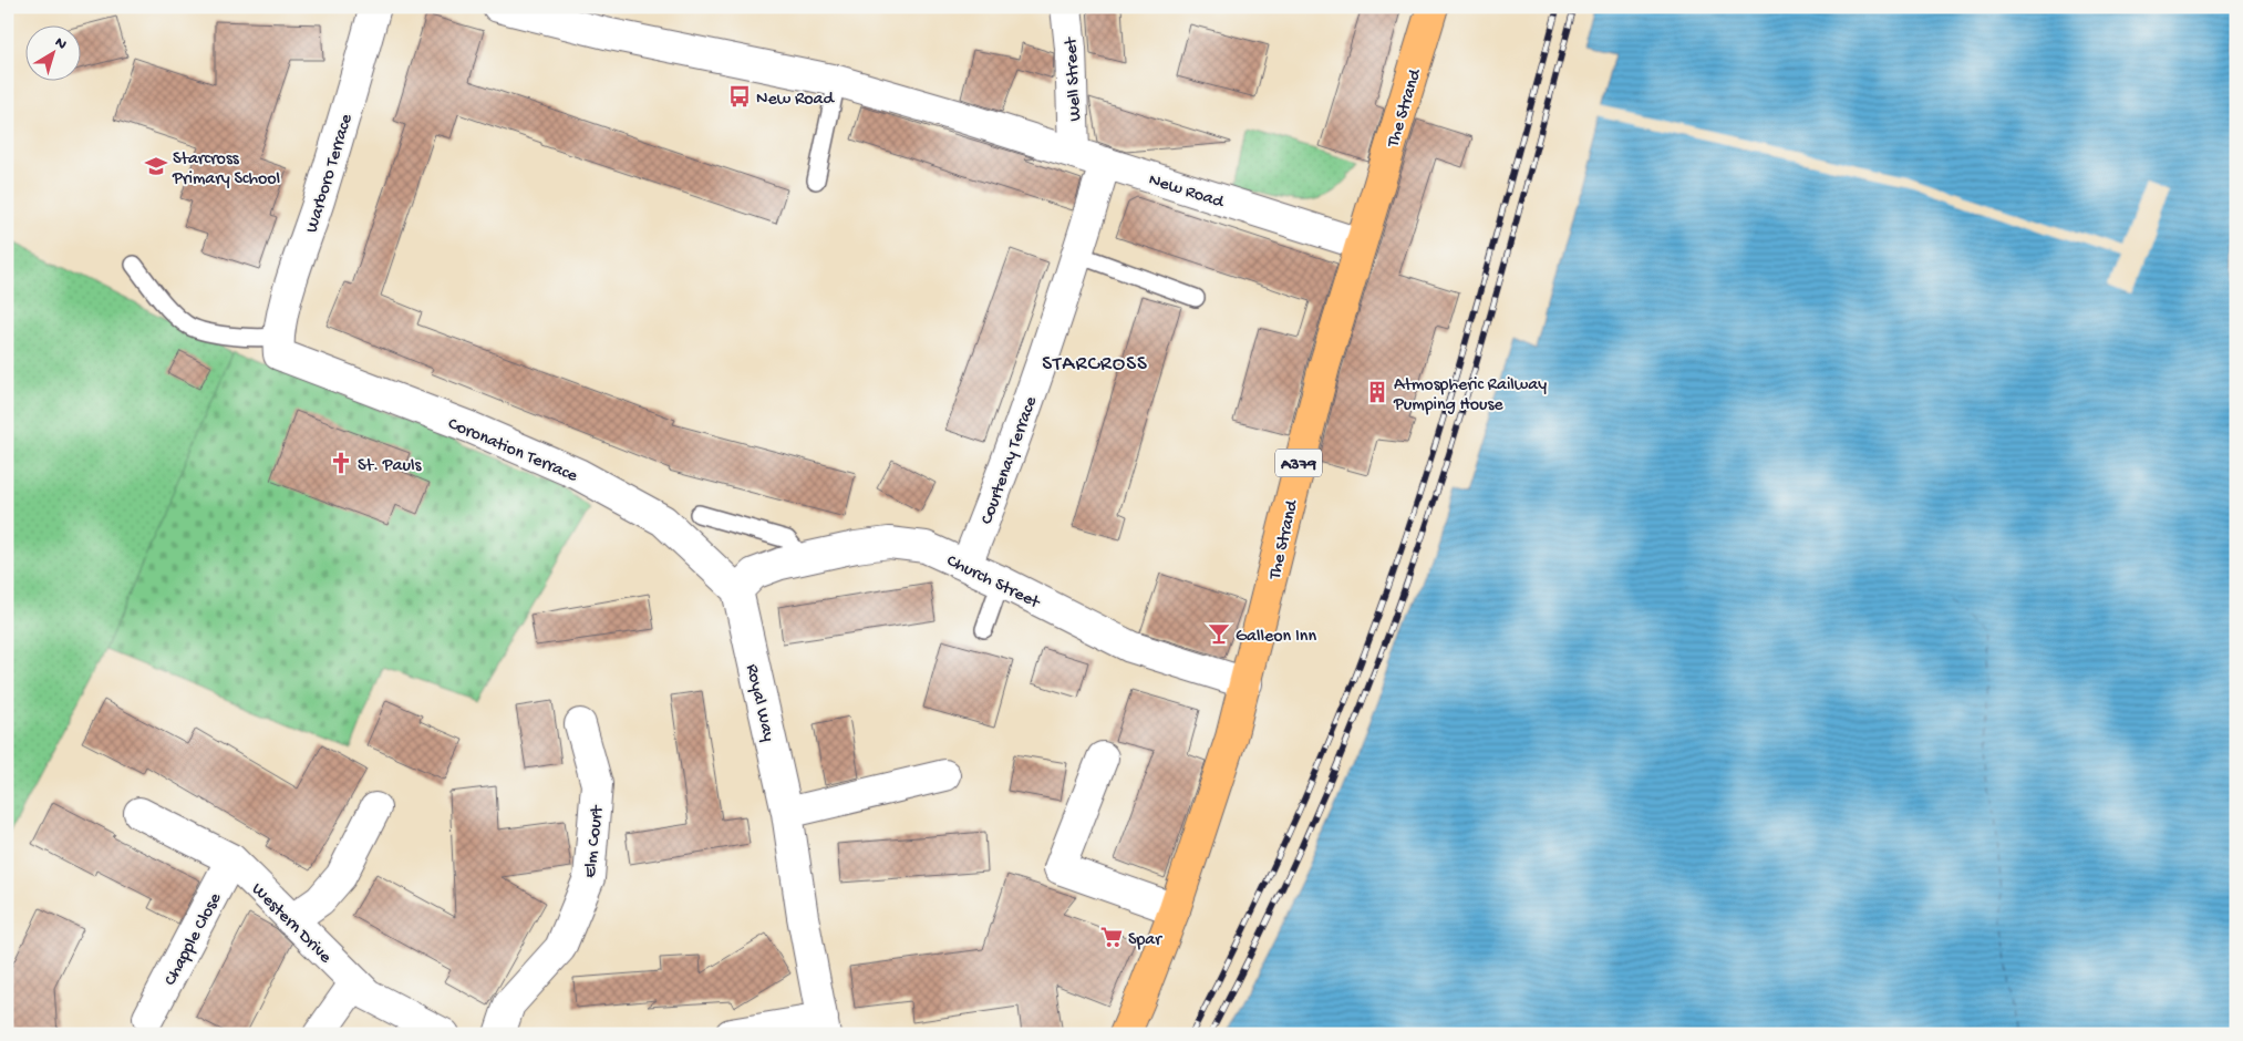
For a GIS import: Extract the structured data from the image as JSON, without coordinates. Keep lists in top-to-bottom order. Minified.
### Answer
{"streets":{"main road":["The Strand","A379"],"street":["Well Street","Warboro Terrace","New Road","Coronation Terrace","Courtenay Terrace","Church Street","Royal Way","Elm Court","Western Drive","Chapple Close"]},"crossings":[["Well Street","New Road"],["The Strand","New Road"],["The Strand","Church Street"],["Warboro Terrace","Coronation Terrace"],["New Road","Courtenay Terrace"],["Coronation Terrace","Church Street"],["Coronation Terrace","Royal Way"],["Courtenay Terrace","Church Street"],["Church Street","Royal Way"],["Western Drive","Chapple Close"]],"districts":["STARCROSS"],"places":{"bus stop":["New Road"],"school or university":["Starcross Primary School"],"building":["Atmospheric Railway Pumping House"],"church":["St. Pauls"],"bar":["Galleon Inn"],"supermarket":["Spar"]},"north":"top right"}
